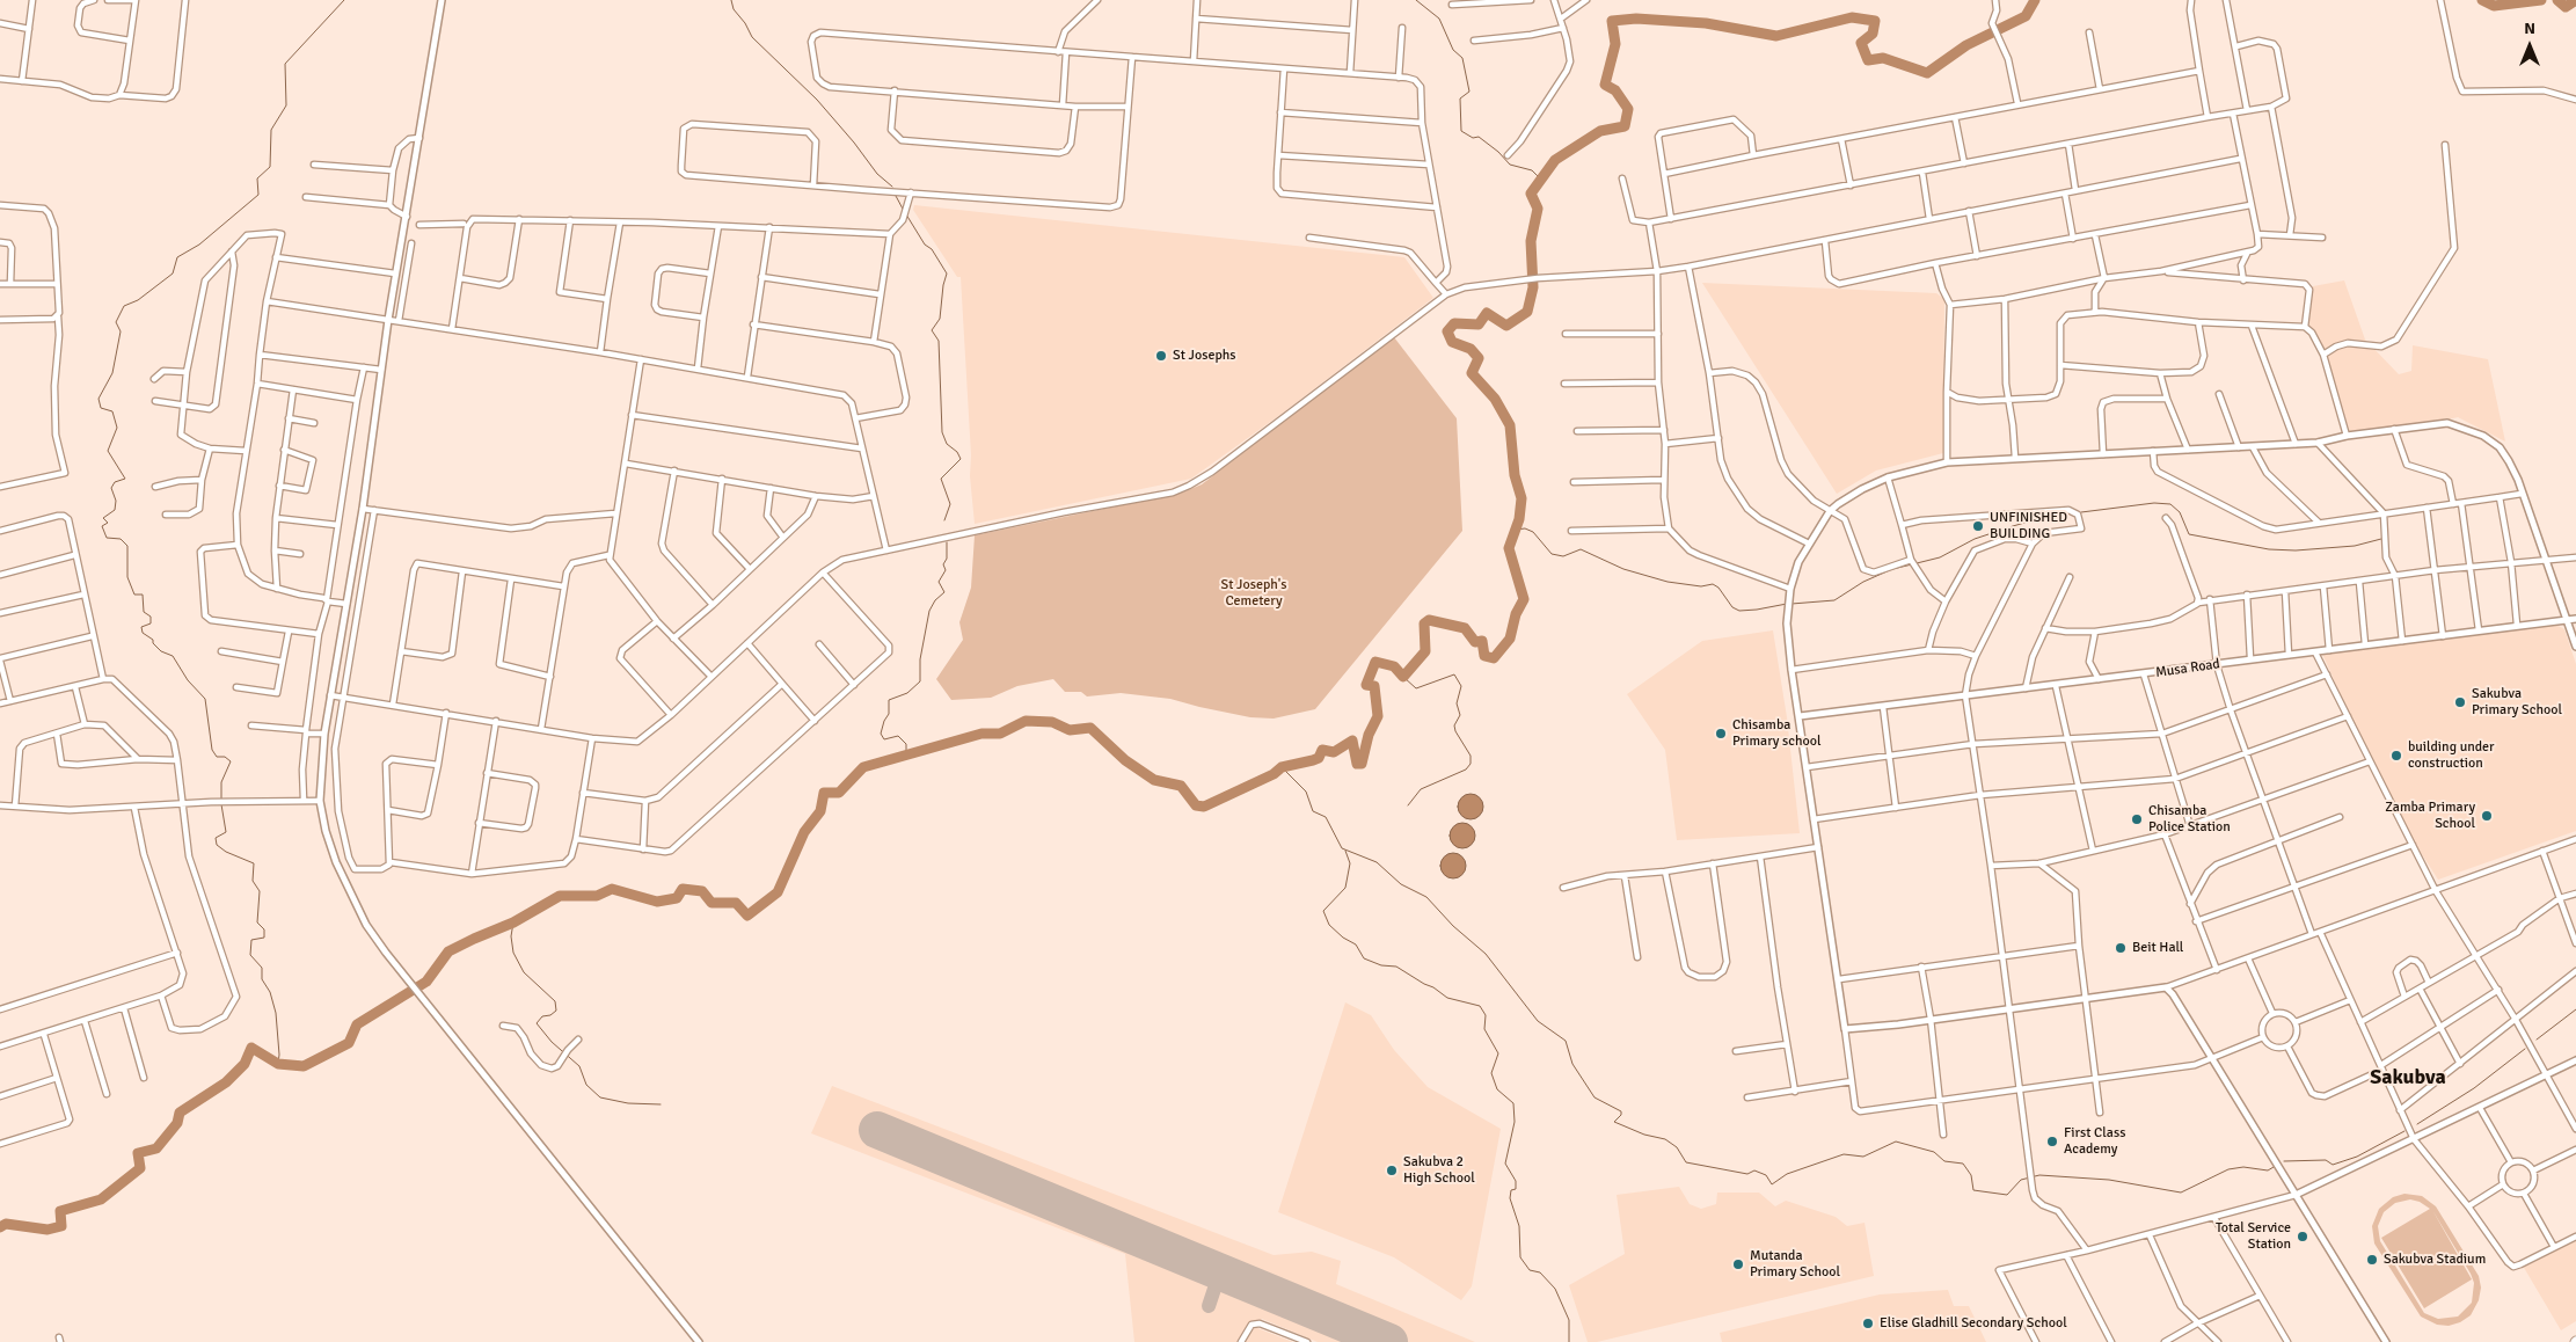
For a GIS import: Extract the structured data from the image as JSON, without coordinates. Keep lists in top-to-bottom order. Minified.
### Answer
{"streets":{"street":["Musa Road"]},"districts":["Sakubva"],"parks":["St Joseph's Cemetery"],"places":["St Josephs","UNFINISHED BUILDING","Sakubva Primary School","Chisamba Primary school","building under construction","Zamba Primary School","Chisamba Police Station","Beit Hall","First Class Academy","Sakubva 2 High School","Total Service Station","Sakubva Stadium","Mutanda Primary School","Elise Gladhill Secondary School"],"north":"top"}
